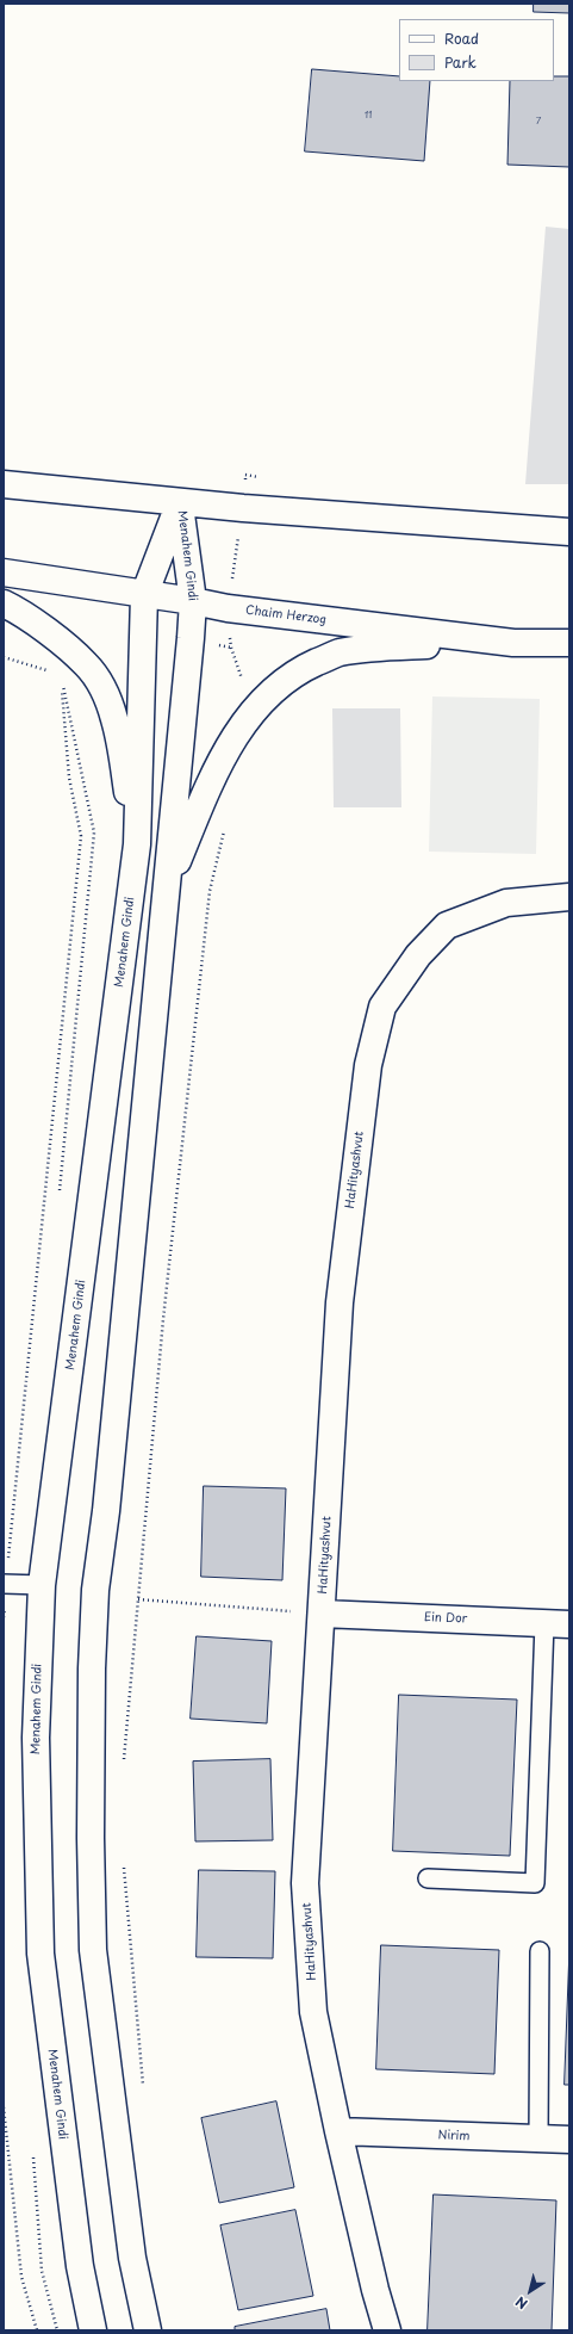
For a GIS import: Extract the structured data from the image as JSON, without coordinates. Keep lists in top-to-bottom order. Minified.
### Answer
{"streets":{"main road":["Menahem Gindi","Chaim Herzog","HaHityashvut","Ein Dor","Nirim"]},"crossings":[["Menahem Gindi","Chaim Herzog"],["HaHityashvut","Ein Dor"],["HaHityashvut","Nirim"]],"house_numbers":["11","7"],"legend":["Road","Park"],"north":"bottom left"}
